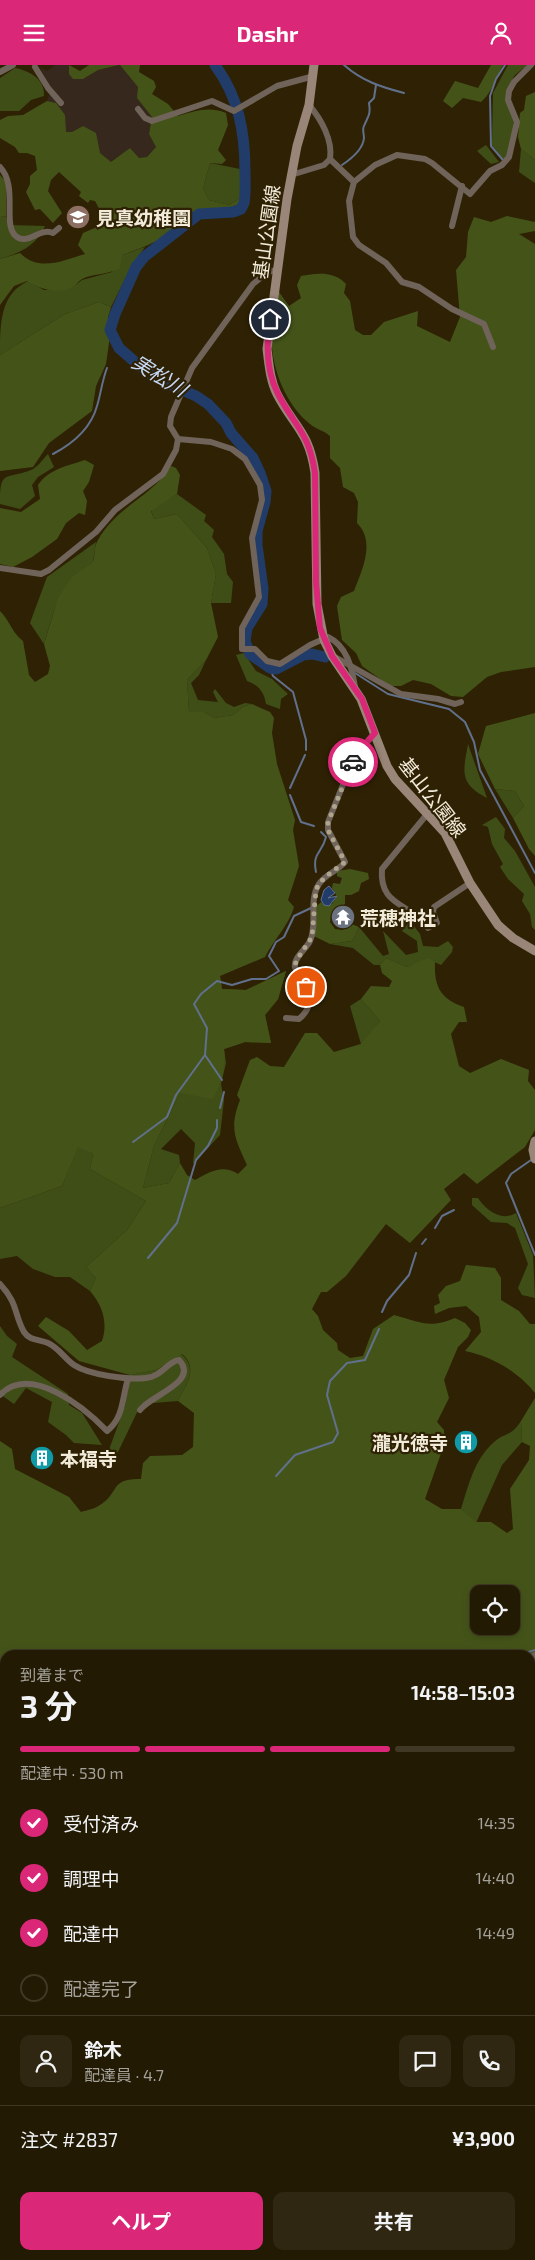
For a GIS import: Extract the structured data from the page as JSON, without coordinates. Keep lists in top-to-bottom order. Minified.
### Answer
{"streets":{"main road":["基山公園線"]},"water":["実松川"],"places":{"school or university":["見真幼稚園"],"temple":["荒穂神社"],"building":["瀧光徳寺","本福寺"]},"page":{"header":"Dashr","heading":["3 分","到着まで","14:58–15:03"],"panel":["鈴木","配達員 · 4.7","注文 #2837","¥3,900"],"bar":"配達中 · 530 m","list":[["受付済み","14:35"],["調理中","14:40"],["配達中","14:49"],"配達完了"],"buttons":["ヘルプ","共有"]}}
